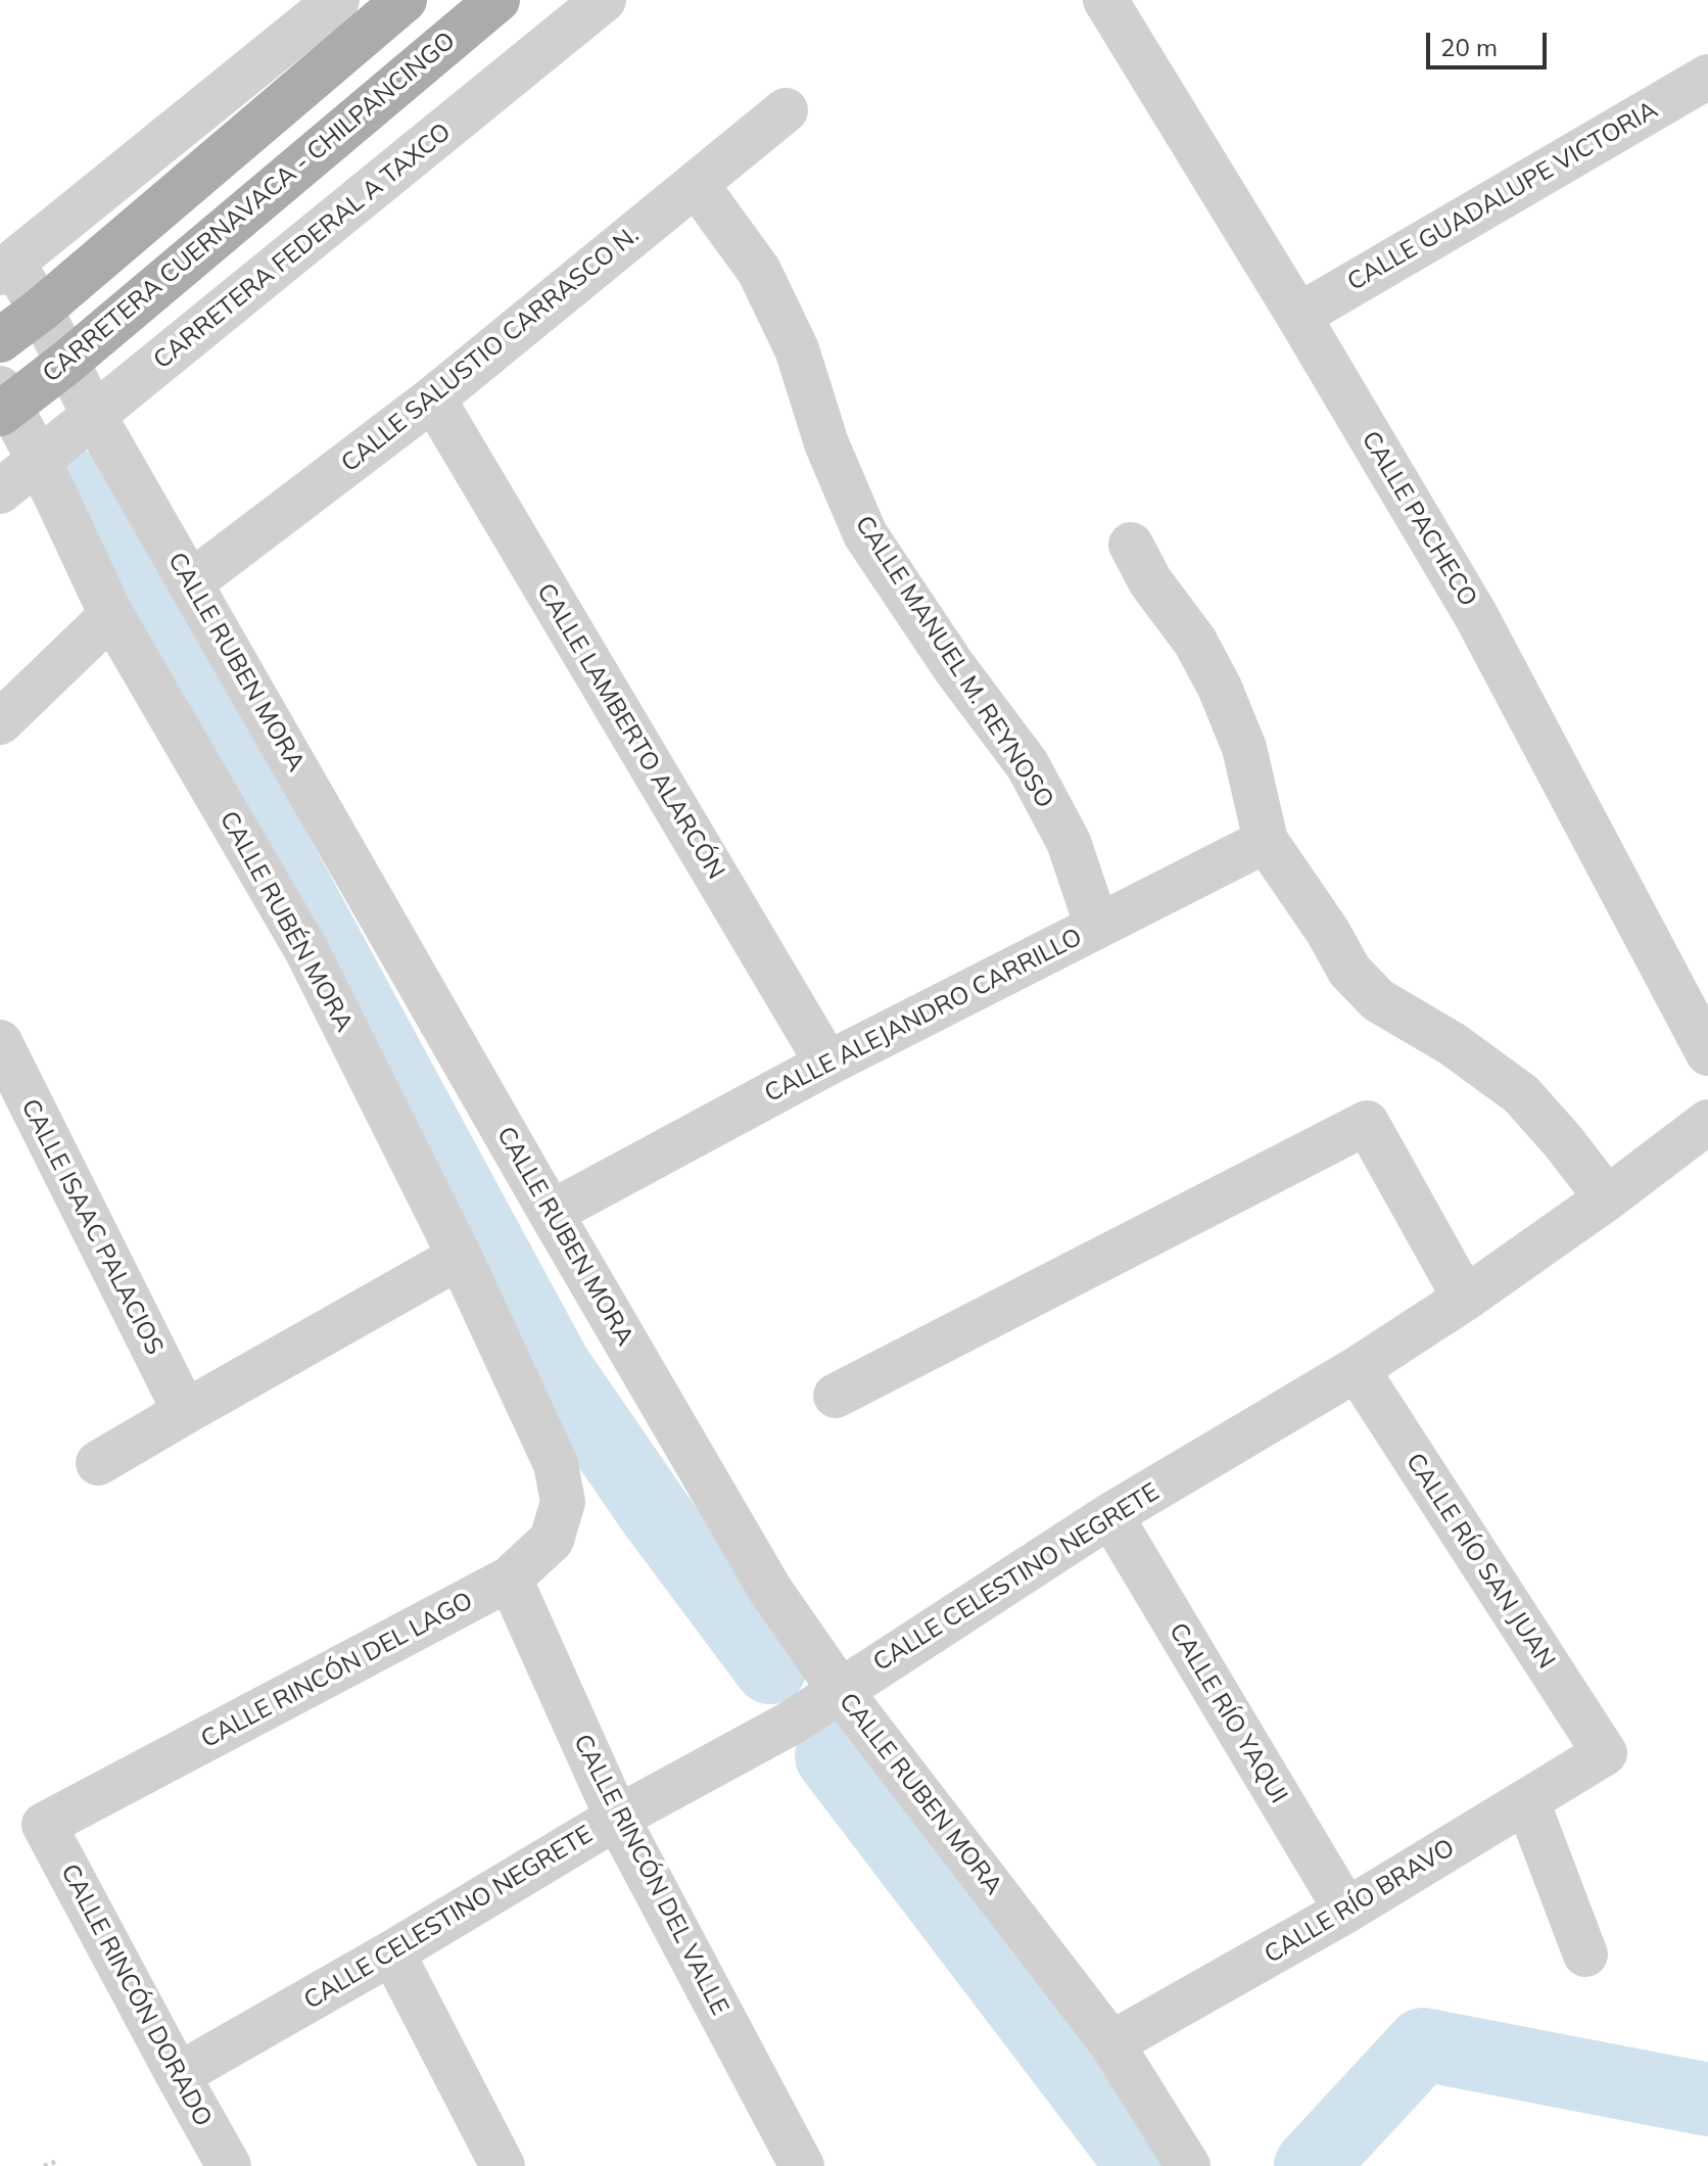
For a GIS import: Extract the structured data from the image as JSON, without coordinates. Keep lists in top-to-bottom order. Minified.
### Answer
{"streets":{"main road":["CARRETERA CUERNAVACA - CHILPANCINGO"],"street":["CALLE GUADALUPE VICTORIA","CARRETERA FEDERAL A TAXCO","CALLE SALUSTIO CARRASCO N.","CALLE PACHECO","CALLE RUBEN MORA","CALLE MANUEL M. REYNOSO","CALLE LAMBERTO ALARCÓN","CALLE RUBÉN MORA","CALLE ALEJANDRO CARRILLO","CALLE ISAAC PALACIOS","CALLE RÍO SAN JUAN","CALLE CELESTINO NEGRETE","CALLE RINCÓN DEL LAGO","CALLE RÍO YAQUI","CALLE RINCÓN DEL VALLE","CALLE RÍO BRAVO","CALLE RINCÓN DORADO"]},"crossings":[["CALLE GUADALUPE VICTORIA","CALLE PACHECO"],["CARRETERA CUERNAVACA - CHILPANCINGO","CALLE RUBEN MORA"],["CARRETERA CUERNAVACA - CHILPANCINGO","CALLE RUBÉN MORA"],["CARRETERA FEDERAL A TAXCO","CALLE RUBEN MORA"],["CARRETERA FEDERAL A TAXCO","CALLE RUBÉN MORA"],["CALLE SALUSTIO CARRASCO N.","CALLE RUBEN MORA"],["CALLE SALUSTIO CARRASCO N.","CALLE MANUEL M. REYNOSO"],["CALLE SALUSTIO CARRASCO N.","CALLE LAMBERTO ALARCÓN"],["CALLE RUBEN MORA","CALLE ALEJANDRO CARRILLO"],["CALLE RUBEN MORA","CALLE CELESTINO NEGRETE"],["CALLE RUBEN MORA","CALLE RÍO BRAVO"],["CALLE MANUEL M. REYNOSO","CALLE ALEJANDRO CARRILLO"],["CALLE LAMBERTO ALARCÓN","CALLE ALEJANDRO CARRILLO"],["CALLE RUBÉN MORA","CALLE RINCÓN DEL LAGO"],["CALLE RÍO SAN JUAN","CALLE CELESTINO NEGRETE"],["CALLE RÍO SAN JUAN","CALLE RÍO BRAVO"],["CALLE CELESTINO NEGRETE","CALLE RÍO YAQUI"],["CALLE CELESTINO NEGRETE","CALLE RINCÓN DEL VALLE"],["CALLE CELESTINO NEGRETE","CALLE RINCÓN DORADO"],["CALLE RINCÓN DEL LAGO","CALLE RINCÓN DEL VALLE"],["CALLE RINCÓN DEL LAGO","CALLE RINCÓN DORADO"],["CALLE RÍO YAQUI","CALLE RÍO BRAVO"]],"scale_bar":"20 m"}
